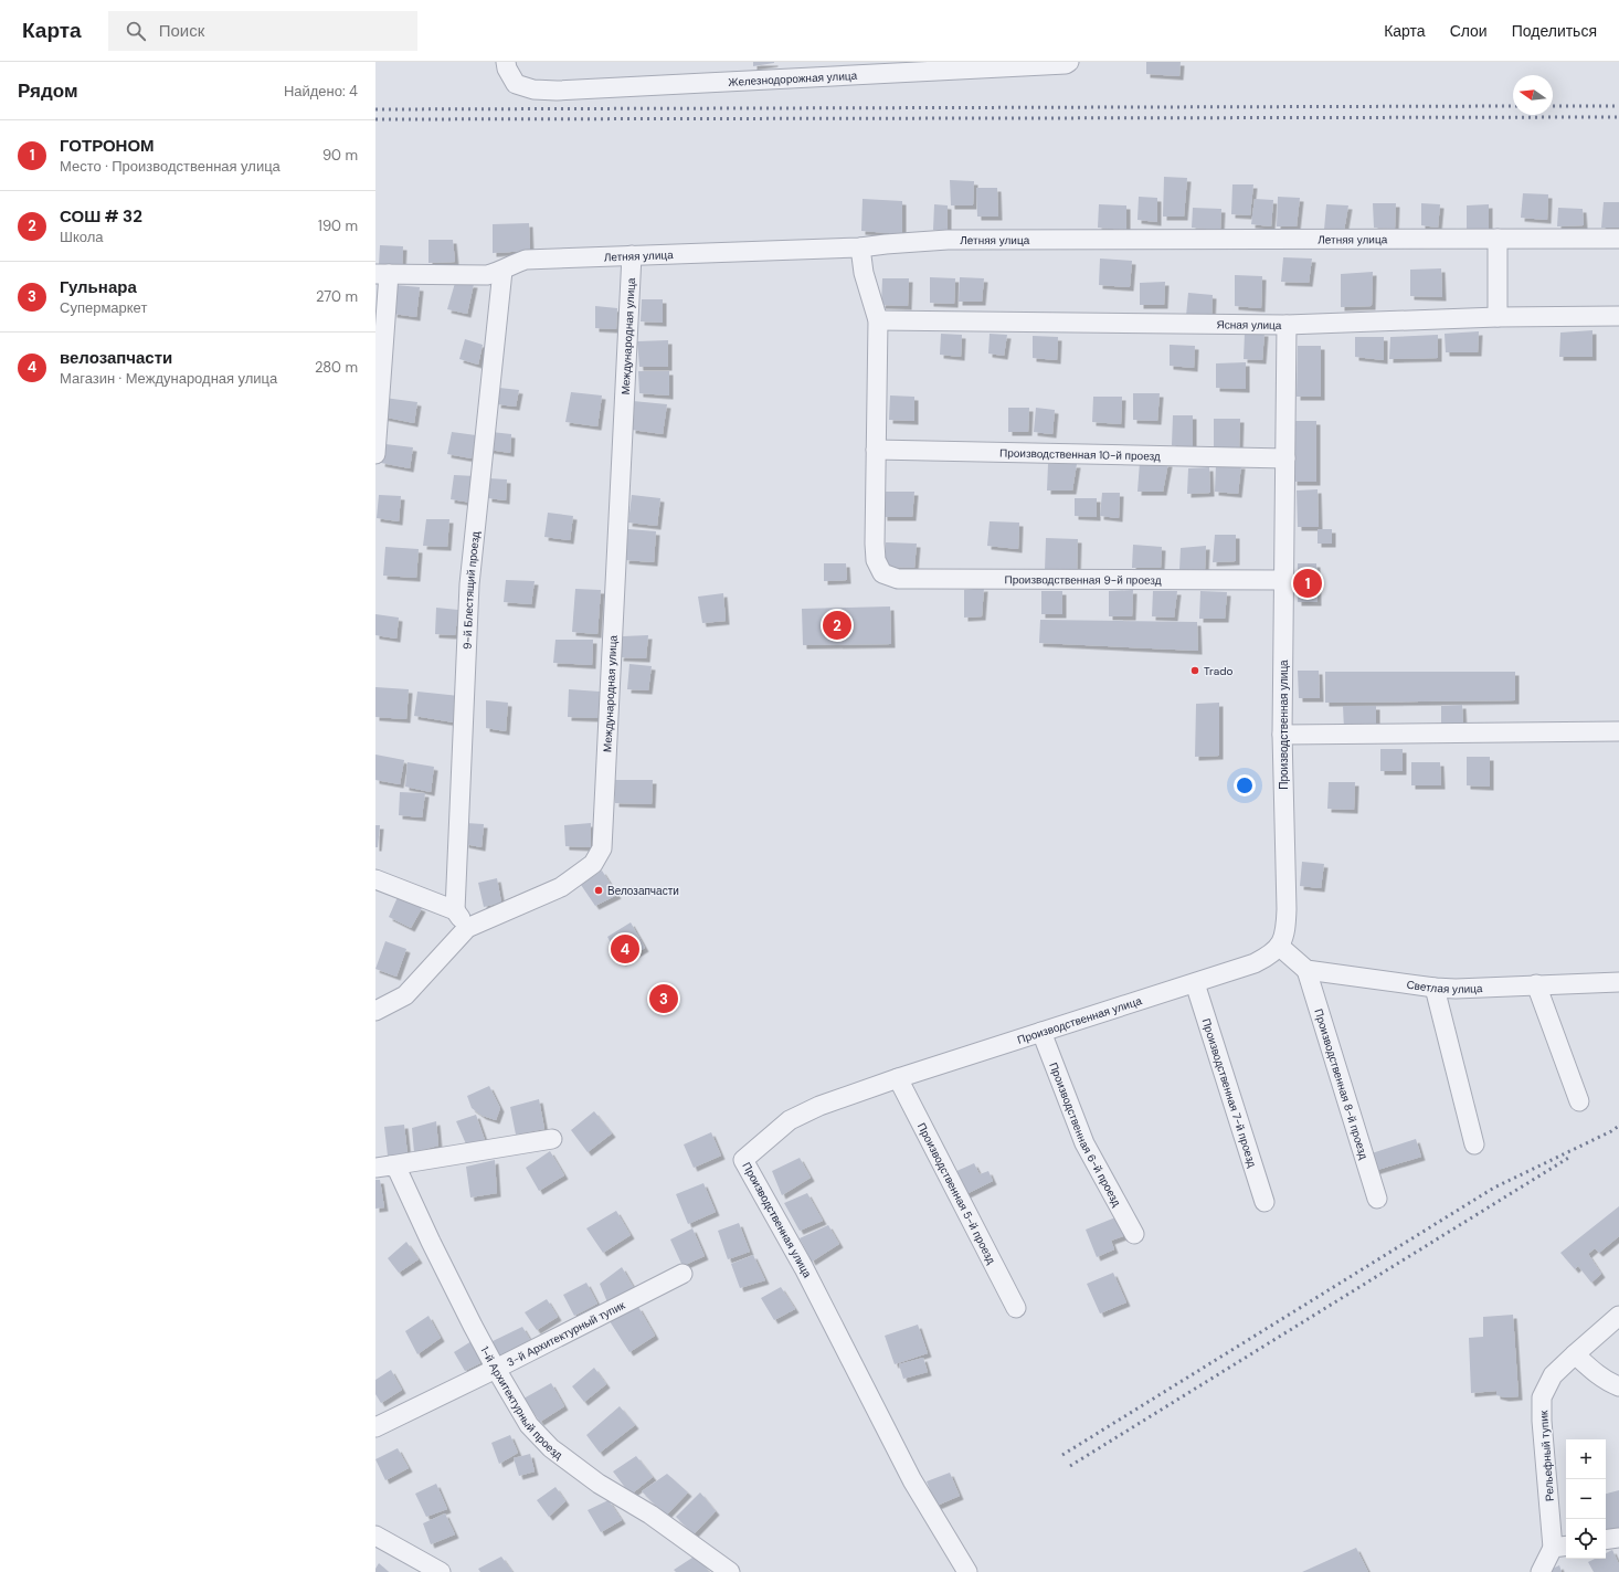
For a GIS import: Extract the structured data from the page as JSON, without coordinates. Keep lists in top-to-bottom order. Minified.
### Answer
{"streets":{"street":["Железнодорожная улица","Летняя улица","Ясная улица","Международная улица","Производственная 10-й проезд","Производственная 9-й проезд","9-й Блестящий проезд","Производственная улица","Светлая улица","Производственная 8-й проезд","Производственная 7-й проезд","Производственная 6-й проезд","Производственная 5-й проезд","3-й Архитектурный тупик","1-й Архитектурный проезд","Рельефный тупик"]},"crossings":[["Летняя улица","Международная улица"],["Летняя улица","9-й Блестящий проезд"],["Ясная улица","Производственная улица"],["Производственная 10-й проезд","Производственная 9-й проезд"],["Производственная 10-й проезд","Производственная улица"],["Производственная 9-й проезд","Производственная улица"],["Производственная улица","Производственная 7-й проезд"],["Производственная улица","Производственная 6-й проезд"],["Производственная улица","Производственная 5-й проезд"],["Светлая улица","Производственная 8-й проезд"],["3-й Архитектурный тупик","1-й Архитектурный проезд"]],"places":["Trado","Велозапчасти"],"north":"left","page":{"header":"Карта","search":"Поиск","nav":["Карта","Слои","Поделиться"],"heading":["Рядом","Найдено: 4"],"list":[{"mark":"1","name":"ГОТРОНОМ","note":"Место · Производственная улица","value":"90 m"},{"mark":"2","name":"СОШ # 32","note":"Школа","value":"190 m"},{"mark":"3","name":"Гульнара","note":"Супермаркет","value":"270 m"},{"mark":"4","name":"велозапчасти","note":"Магазин · Международная улица","value":"280 m"}],"pins":["1","2","4","3"],"map_buttons":["+","−"]}}
